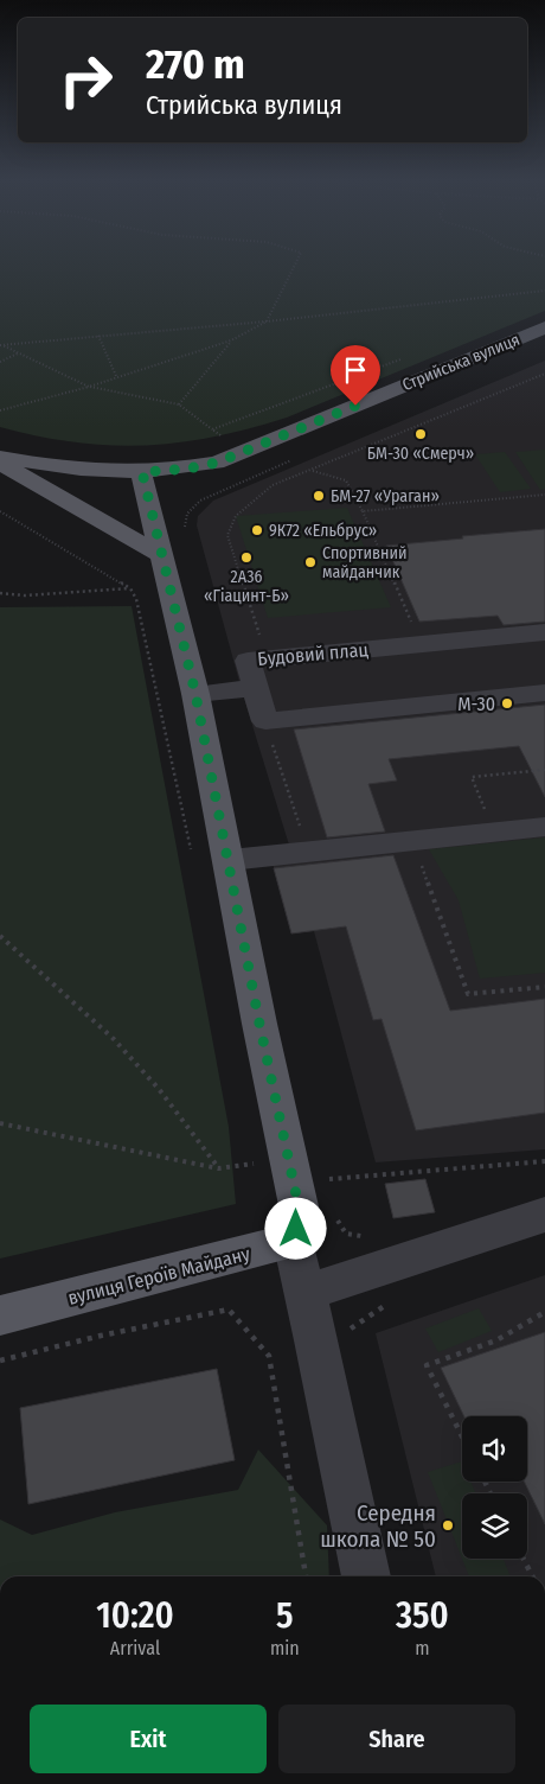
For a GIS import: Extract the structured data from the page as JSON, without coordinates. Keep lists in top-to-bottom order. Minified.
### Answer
{"streets":{"main road":["Стрийська вулиця","вулиця Героїв Майдану"],"street":["Будовий плац"]},"places":["БМ-30 «Смерч»","БМ-27 «Ураган»","9К72 «Ельбрус»","2А36 «Гіацинт-Б»","Спортивний майданчик","М-30","Середня школа № 50"],"page":{"turn":["270 m","Стрийська вулиця"],"eta":["10:20","Arrival","5","min","350","m"],"buttons":["Exit","Share"]}}
